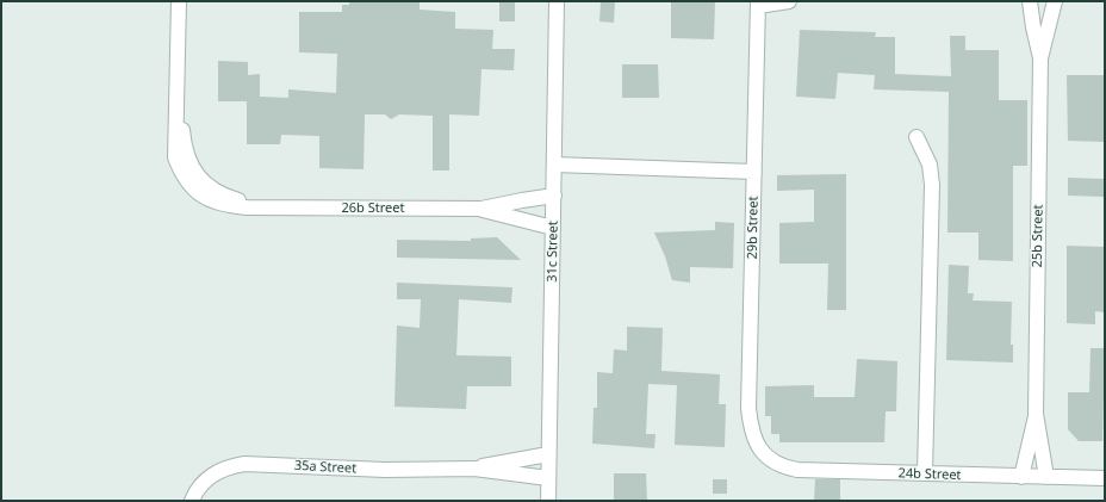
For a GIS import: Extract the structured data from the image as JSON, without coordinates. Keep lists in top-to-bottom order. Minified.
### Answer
{"streets":{"street":["26b Street","29b Street","25b Street","31c Street","35a Street","24b Street"]},"crossings":[["26b Street","31c Street"],["29b Street","24b Street"],["25b Street","24b Street"],["31c Street","35a Street"]]}
